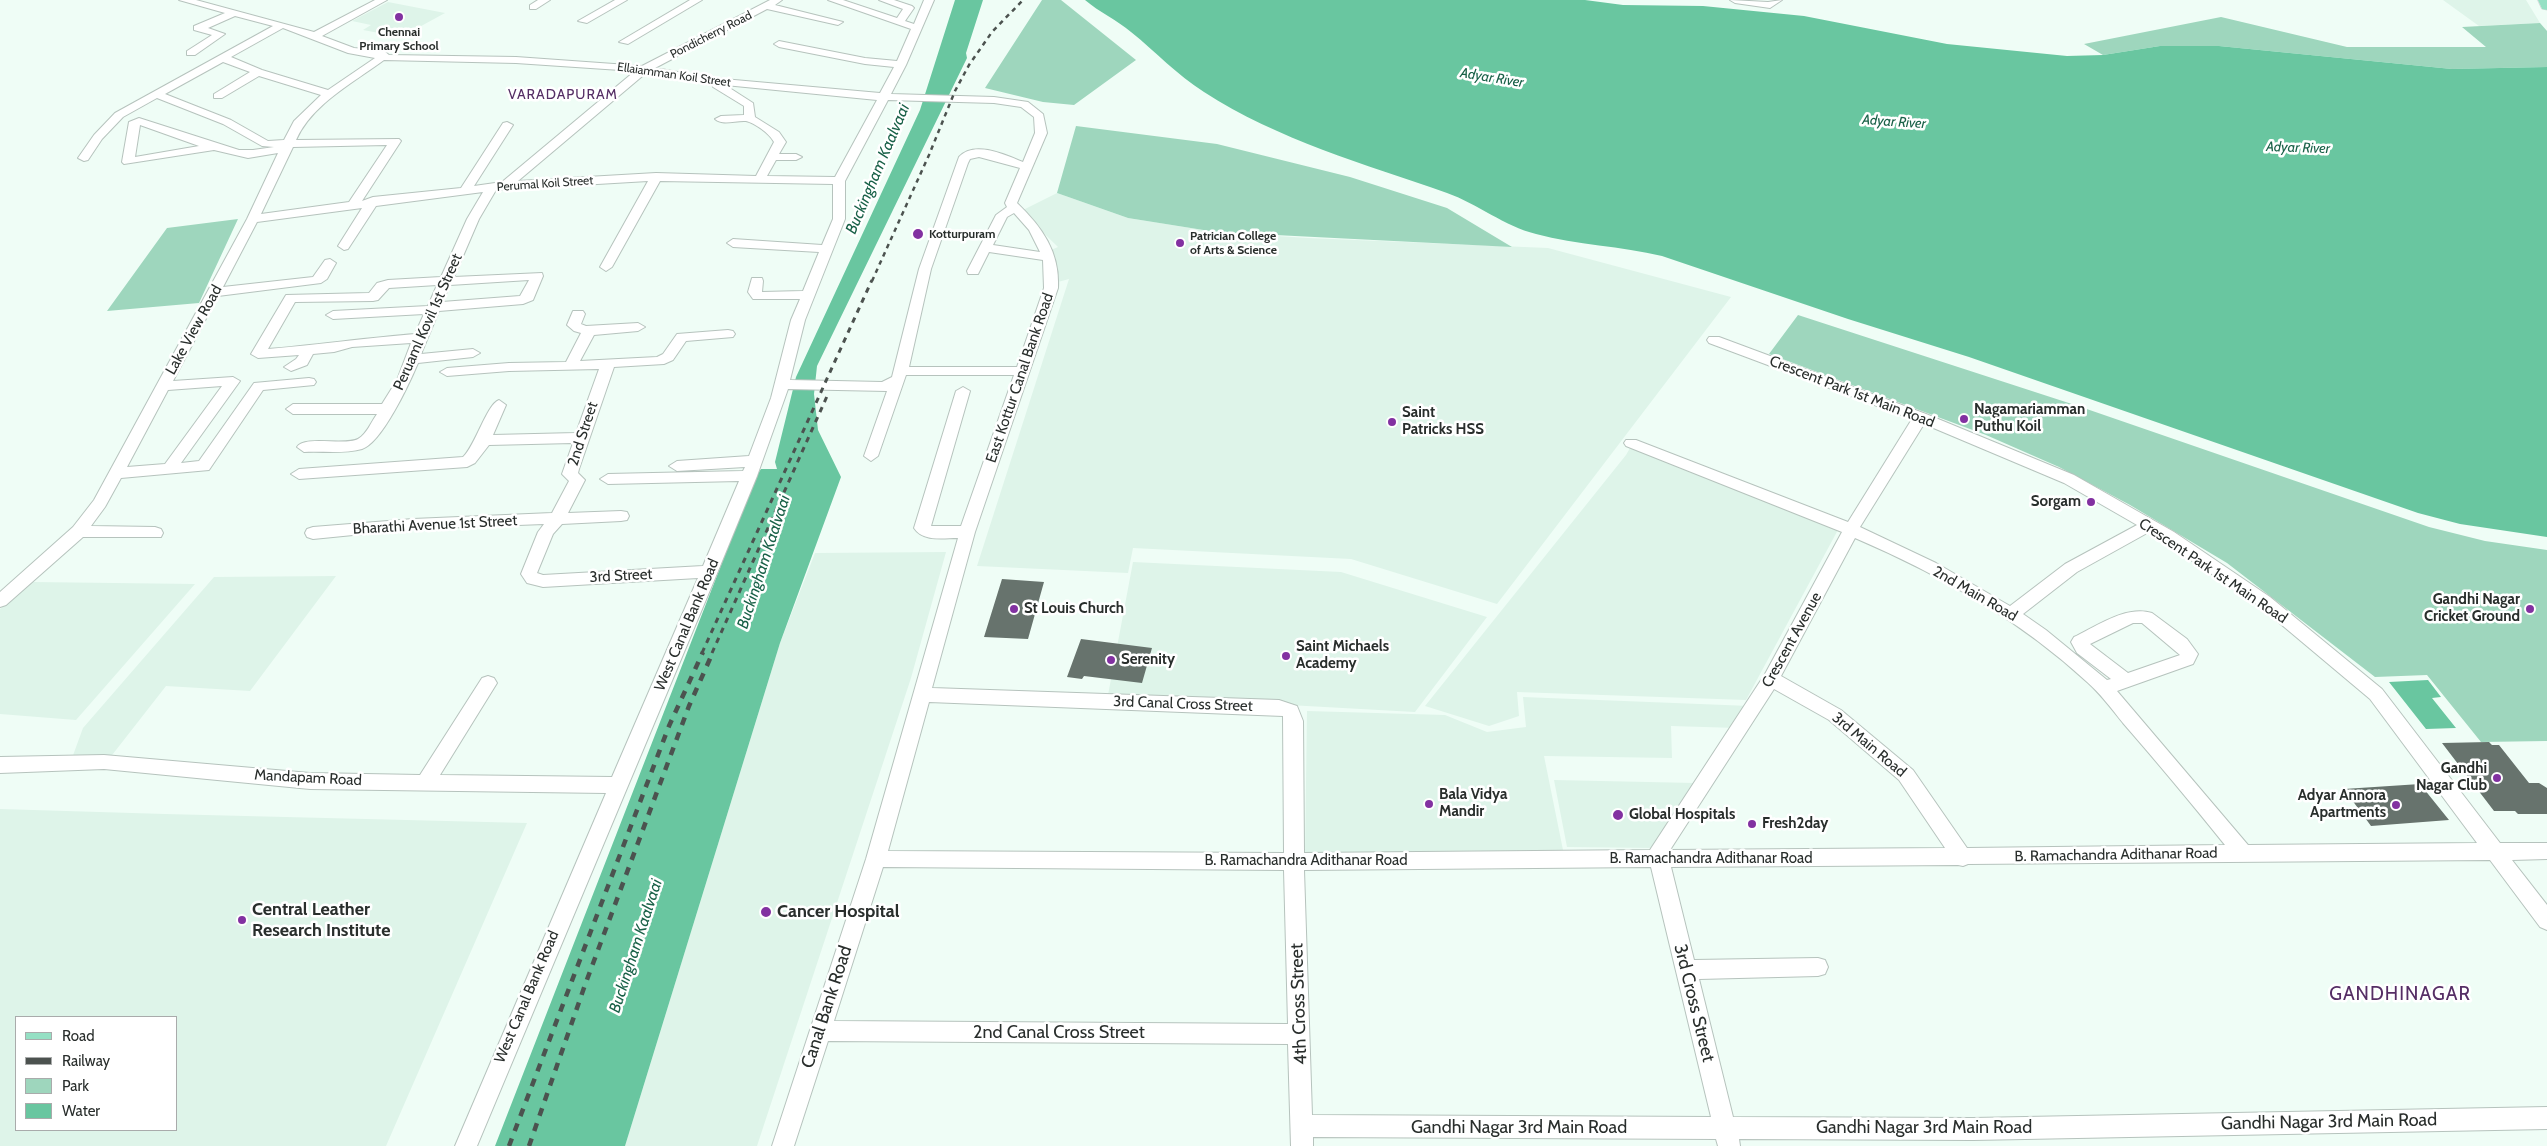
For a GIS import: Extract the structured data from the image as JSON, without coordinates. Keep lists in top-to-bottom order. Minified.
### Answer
{"streets":{"street":["Pondicherry Road","Ellaiamman Koil Street","Perumal Koil Street","Peruaml Kovil 1st Street","Lake View Road","East Kottur Canal Bank Road","Crescent Park 1st Main Road","2nd Street","Bharathi Avenue 1st Street","3rd Street","2nd Main Road","West Canal Bank Road","Crescent Avenue","3rd Canal Cross Street","3rd Main Road","Mandapam Road","B. Ramachandra Adithanar Road","3rd Cross Street","4th Cross Street","Canal Bank Road","2nd Canal Cross Street","Gandhi Nagar 3rd Main Road"]},"crossings":[["Pondicherry Road","Ellaiamman Koil Street"],["Pondicherry Road","Perumal Koil Street"],["Ellaiamman Koil Street","Lake View Road"],["Ellaiamman Koil Street","West Canal Bank Road"],["Perumal Koil Street","Peruaml Kovil 1st Street"],["Perumal Koil Street","Lake View Road"],["Perumal Koil Street","West Canal Bank Road"],["East Kottur Canal Bank Road","3rd Canal Cross Street"],["East Kottur Canal Bank Road","Canal Bank Road"],["Crescent Park 1st Main Road","Crescent Avenue"],["Crescent Park 1st Main Road","B. Ramachandra Adithanar Road"],["2nd Street","Bharathi Avenue 1st Street"],["2nd Street","3rd Street"],["3rd Street","West Canal Bank Road"],["2nd Main Road","Crescent Avenue"],["2nd Main Road","B. Ramachandra Adithanar Road"],["West Canal Bank Road","Mandapam Road"],["Crescent Avenue","3rd Main Road"],["Crescent Avenue","B. Ramachandra Adithanar Road"],["Crescent Avenue","3rd Cross Street"],["3rd Canal Cross Street","B. Ramachandra Adithanar Road"],["3rd Canal Cross Street","4th Cross Street"],["3rd Canal Cross Street","Canal Bank Road"],["3rd Main Road","B. Ramachandra Adithanar Road"],["B. Ramachandra Adithanar Road","3rd Cross Street"],["B. Ramachandra Adithanar Road","4th Cross Street"],["B. Ramachandra Adithanar Road","Canal Bank Road"],["3rd Cross Street","Gandhi Nagar 3rd Main Road"],["4th Cross Street","2nd Canal Cross Street"],["4th Cross Street","Gandhi Nagar 3rd Main Road"],["Canal Bank Road","2nd Canal Cross Street"]],"districts":["VARADAPURAM","GANDHINAGAR"],"water":["Adyar River","Buckingham Kaalvaai"],"places":["Chennai Primary School","Kotturpuram","Patrician College of Arts & Science","Nagamariamman Puthu Koil","Saint Patricks HSS","Sorgam","St Louis Church","Gandhi Nagar Cricket Ground","Saint Michaels Academy","Serenity","Gandhi Nagar Club","Bala Vidya Mandir","Adyar Annora Apartments","Global Hospitals","Fresh2day","Cancer Hospital","Central Leather Research Institute"],"legend":["Road","Railway","Park","Water"]}
